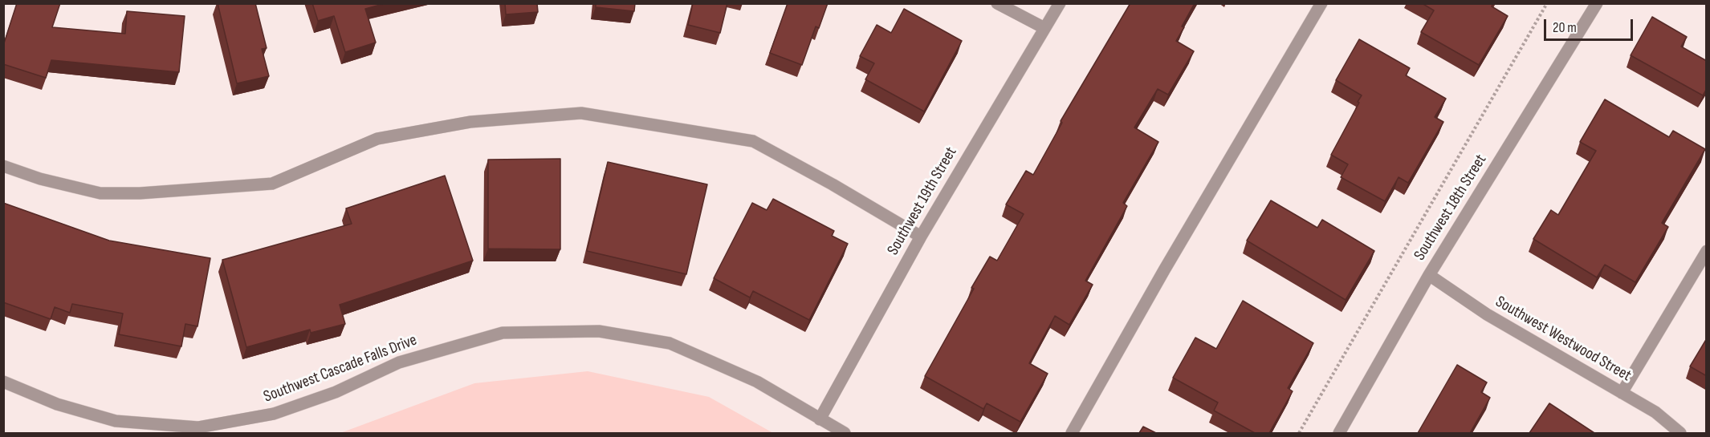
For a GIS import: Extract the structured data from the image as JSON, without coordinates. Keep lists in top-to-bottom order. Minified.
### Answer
{"streets":{"street":["Southwest 19th Street","Southwest 18th Street","Southwest Westwood Street","Southwest Cascade Falls Drive"]},"crossings":[["Southwest 19th Street","Southwest Cascade Falls Drive"],["Southwest 18th Street","Southwest Westwood Street"]],"scale_bar":"20 m"}
